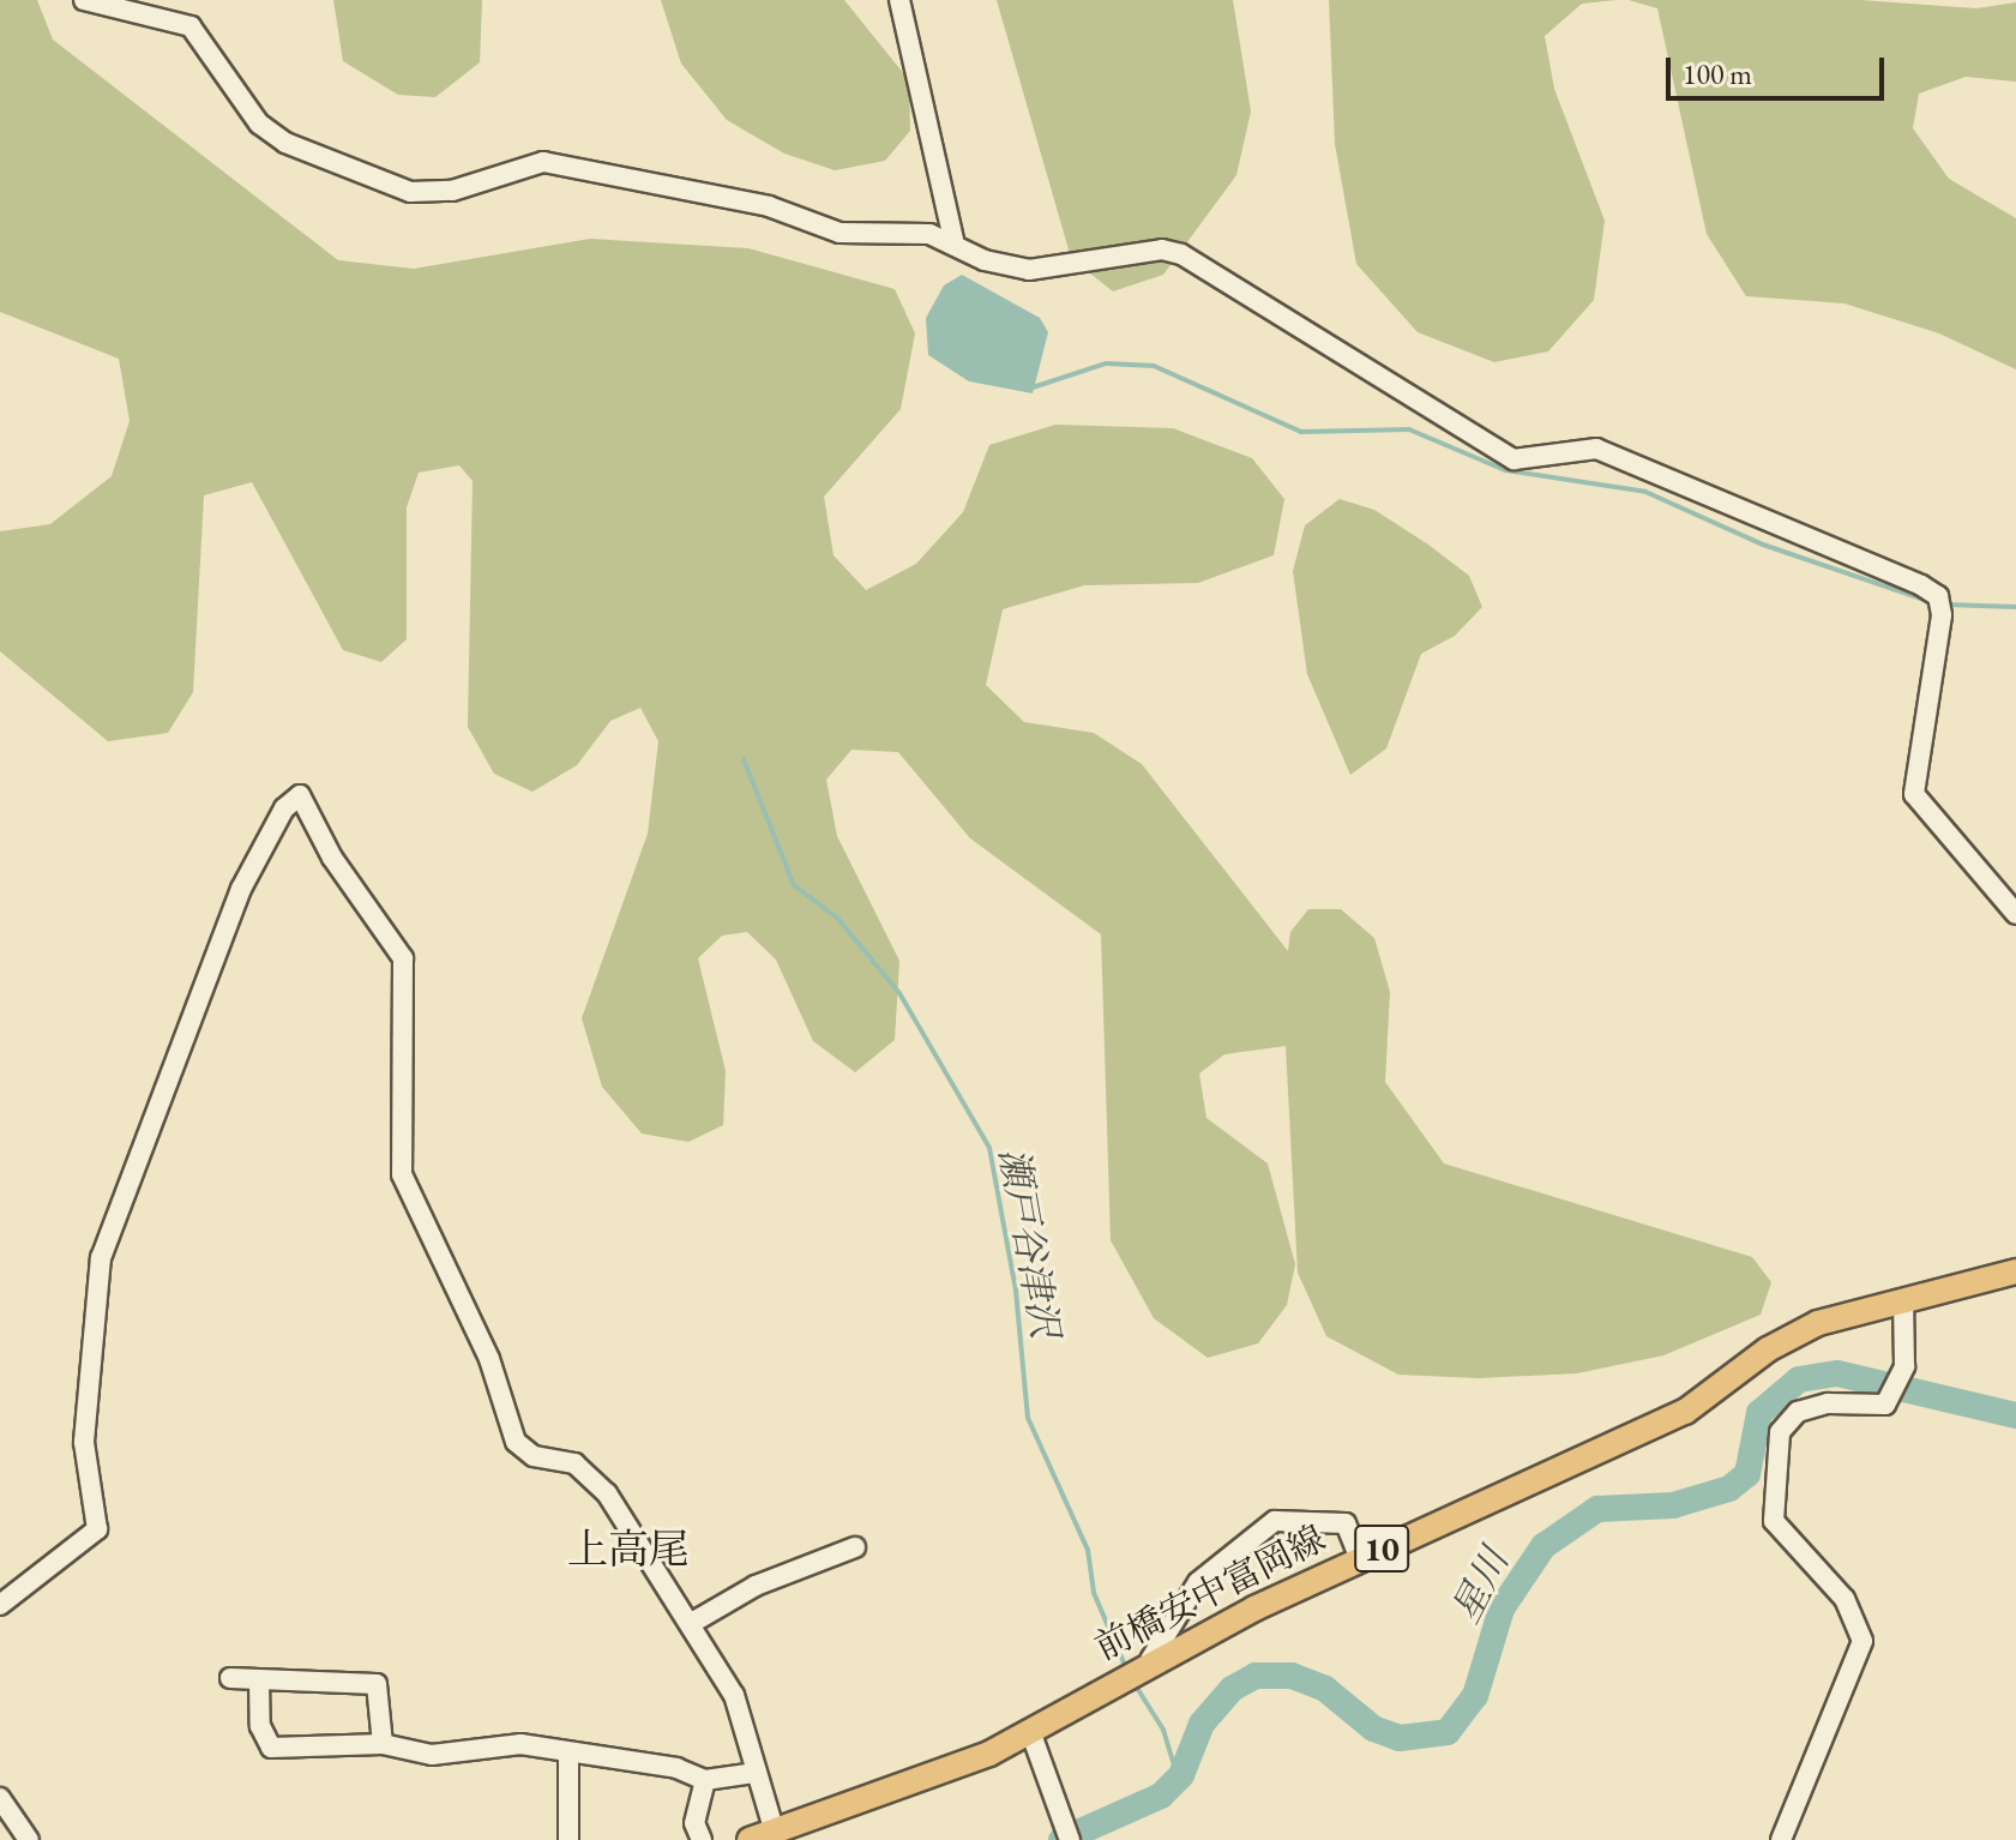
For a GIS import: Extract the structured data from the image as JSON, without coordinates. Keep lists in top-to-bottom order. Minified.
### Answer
{"streets":{"main road":["10","前橋安中富岡線"]},"districts":["上高尾"],"water":["瀬戸谷津沢","星川"],"scale_bar":"100 m"}
